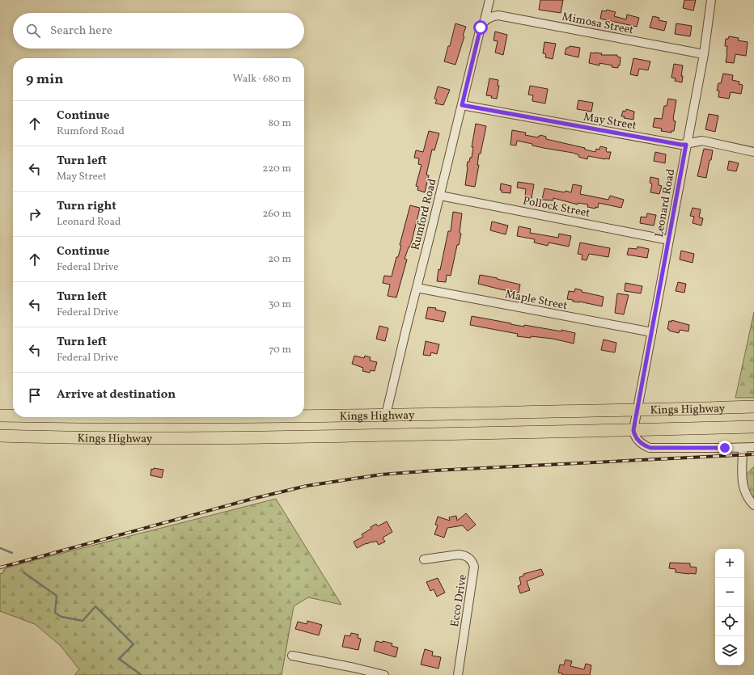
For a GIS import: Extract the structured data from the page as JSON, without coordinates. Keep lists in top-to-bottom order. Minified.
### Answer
{"streets":{"highway":["Kings Highway"],"street":["Mimosa Street","May Street","Leonard Road","Pollock Street","Rumford Road","Maple Street","Ecco Drive"]},"crossings":[["Mimosa Street","Leonard Road"],["Mimosa Street","Rumford Road"],["May Street","Leonard Road"],["May Street","Rumford Road"],["Leonard Road","Pollock Street"],["Leonard Road","Maple Street"],["Leonard Road","Kings Highway"],["Pollock Street","Rumford Road"],["Rumford Road","Maple Street"],["Rumford Road","Kings Highway"]],"page":{"search":"Search here","heading":["9 min","Walk · 680 m"],"list":[["Continue","Rumford Road","80 m"],["Turn left","May Street","220 m"],["Turn right","Leonard Road","260 m"],["Continue","Federal Drive","20 m"],["Turn left","Federal Drive","30 m"],["Turn left","Federal Drive","70 m"],"Arrive at destination"],"map_buttons":["+","−"]}}
